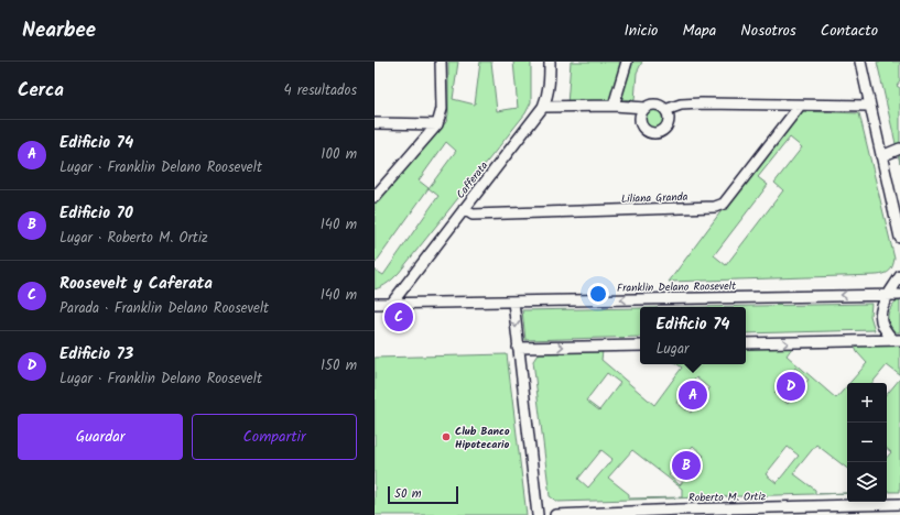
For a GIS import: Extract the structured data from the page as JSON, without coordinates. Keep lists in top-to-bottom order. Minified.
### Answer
{"streets":{"street":["Cafferata","Liliana Granda","Franklin Delano Roosevelt","Roberto M. Ortiz"]},"crossings":[["Cafferata","Liliana Granda"],["Cafferata","Franklin Delano Roosevelt"]],"places":["Club Banco Hipotecario"],"scale_bar":"50 m","page":{"header":"Nearbee","nav":["Inicio","Mapa","Nosotros","Contacto"],"heading":["Cerca","4 resultados"],"list":[{"mark":"A","name":"Edificio 74","note":"Lugar · Franklin Delano Roosevelt","value":"100 m"},{"mark":"B","name":"Edificio 70","note":"Lugar · Roberto M. Ortiz","value":"140 m"},{"mark":"C","name":"Roosevelt y Caferata","note":"Parada · Franklin Delano Roosevelt","value":"140 m"},{"mark":"D","name":"Edificio 73","note":"Lugar · Franklin Delano Roosevelt","value":"150 m"}],"pins":["C","D","A","B"],"popup":["Edificio 74","Lugar"],"map_buttons":["+","−"],"buttons":["Guardar","Compartir"],"scale":"50 m"}}
